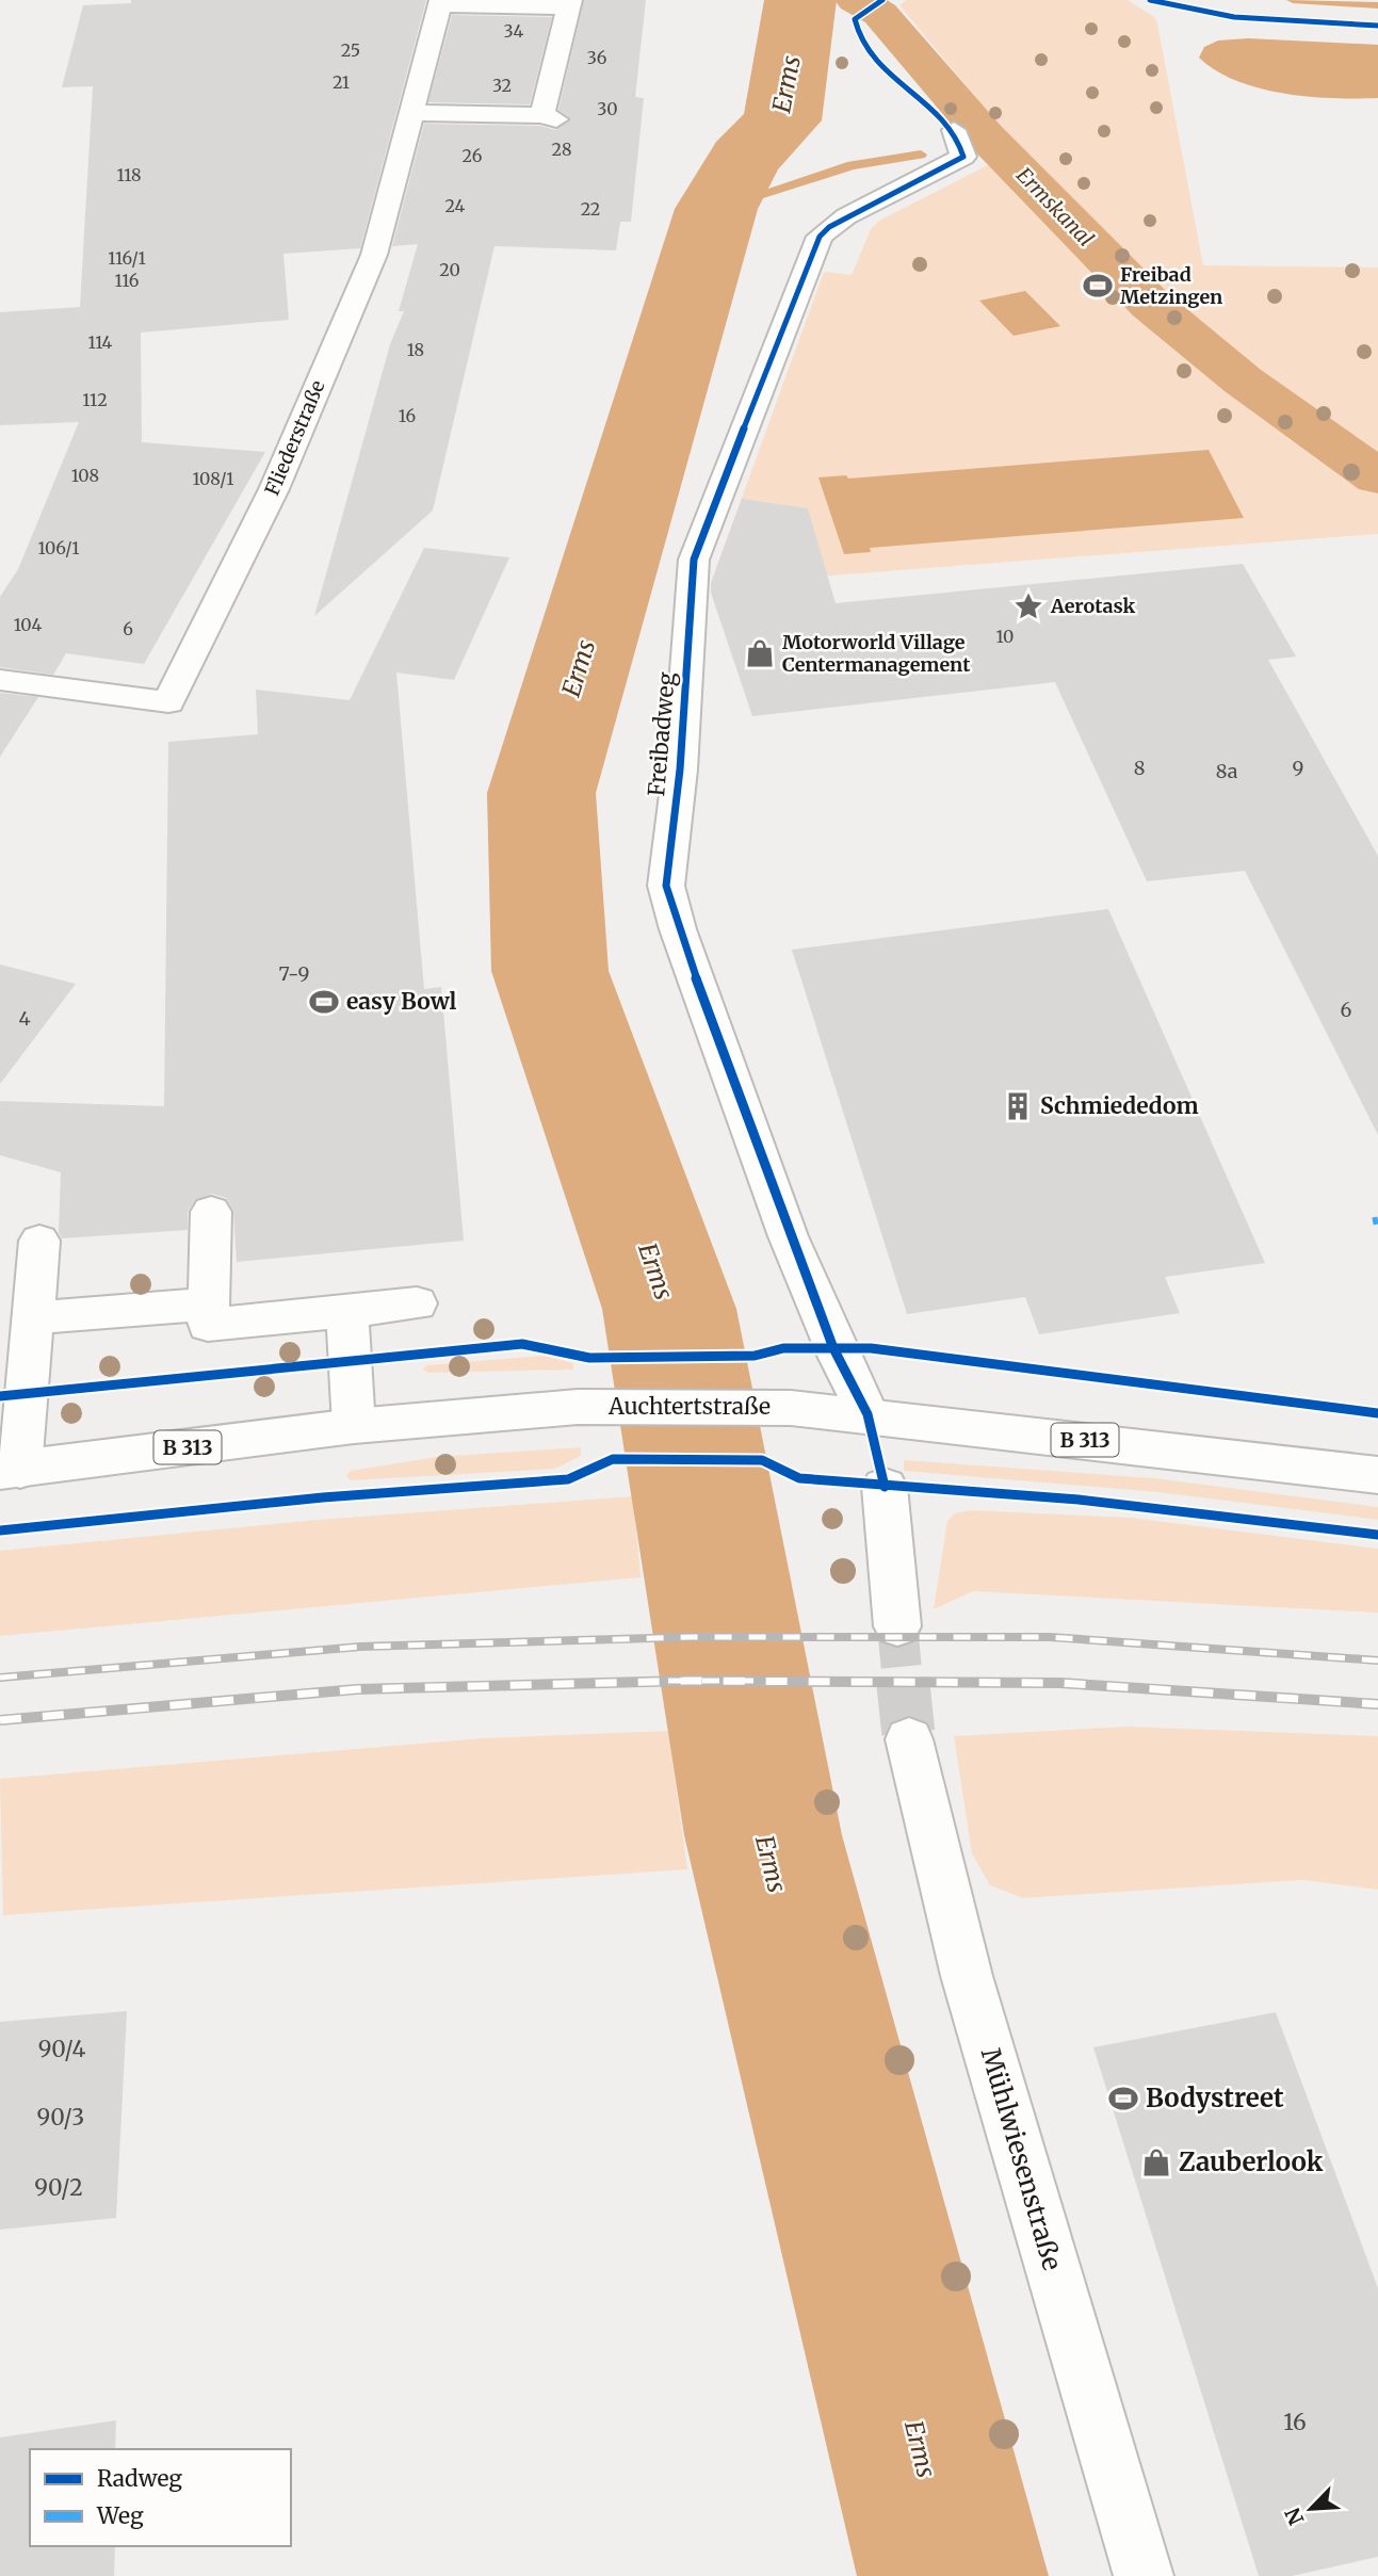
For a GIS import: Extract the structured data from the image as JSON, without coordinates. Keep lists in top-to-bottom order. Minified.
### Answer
{"streets":{"street":["Fliederstraße","Freibadweg","Auchtertstraße","B 313","Mühlwiesenstraße"]},"crossings":[["Freibadweg","Auchtertstraße"]],"water":["Erms","Ermskanal"],"places":{"sports":["Freibad Metzingen","easy Bowl","Bodystreet"],"place":["Aerotask"],"shop":["Motorworld Village Centermanagement","Zauberlook"],"building":["Schmiededom"]},"house_numbers":["34","25","36","21","32","30","28","26","118","24","22","116/1","20","116","114","18","112","16","108","108/1","106/1","104","6","10","8","9","8a","7-9","6","4","90/4","90/3","90/2","16"],"legend":["Radweg","Weg"],"north":"bottom left"}
